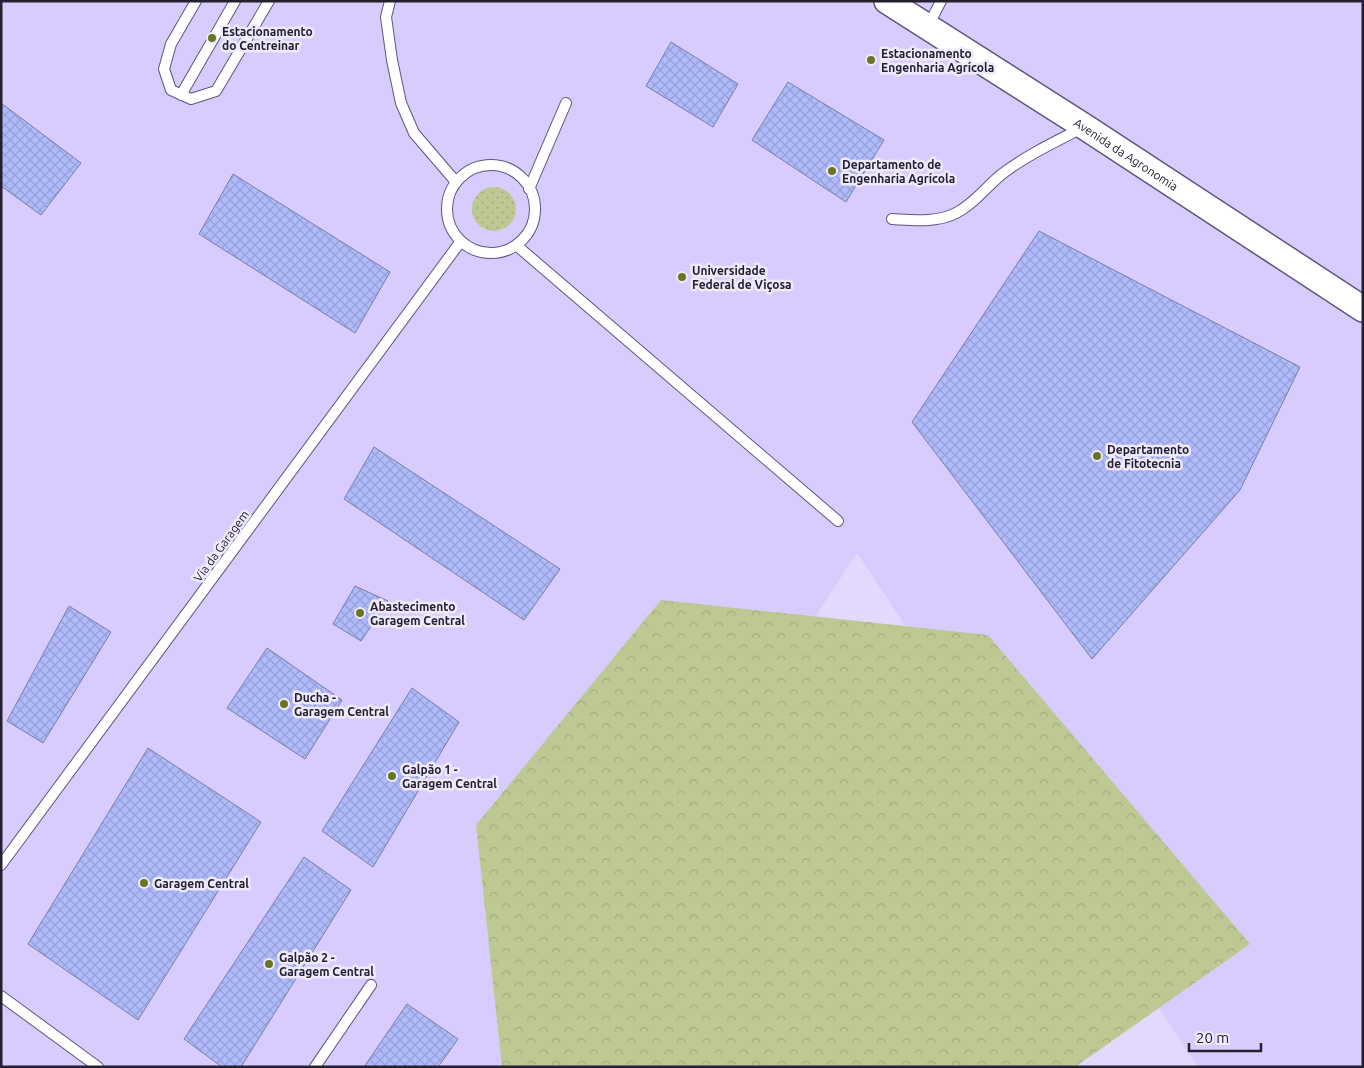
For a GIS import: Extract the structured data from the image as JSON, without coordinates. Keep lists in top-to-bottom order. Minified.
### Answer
{"streets":{"street":["Avenida da Agronomia"],"lane":["Via da Garagem"]},"places":["Estacionamento do Centreinar","Estacionamento Engenharia Agrícola","Departamento de Engenharia Agrícola","Universidade Federal de Viçosa","Departamento de Fitotecnia","Abastecimento Garagem Central","Ducha - Garagem Central","Galpão 1 - Garagem Central","Garagem Central","Galpão 2 - Garagem Central"],"scale_bar":"20 m"}
